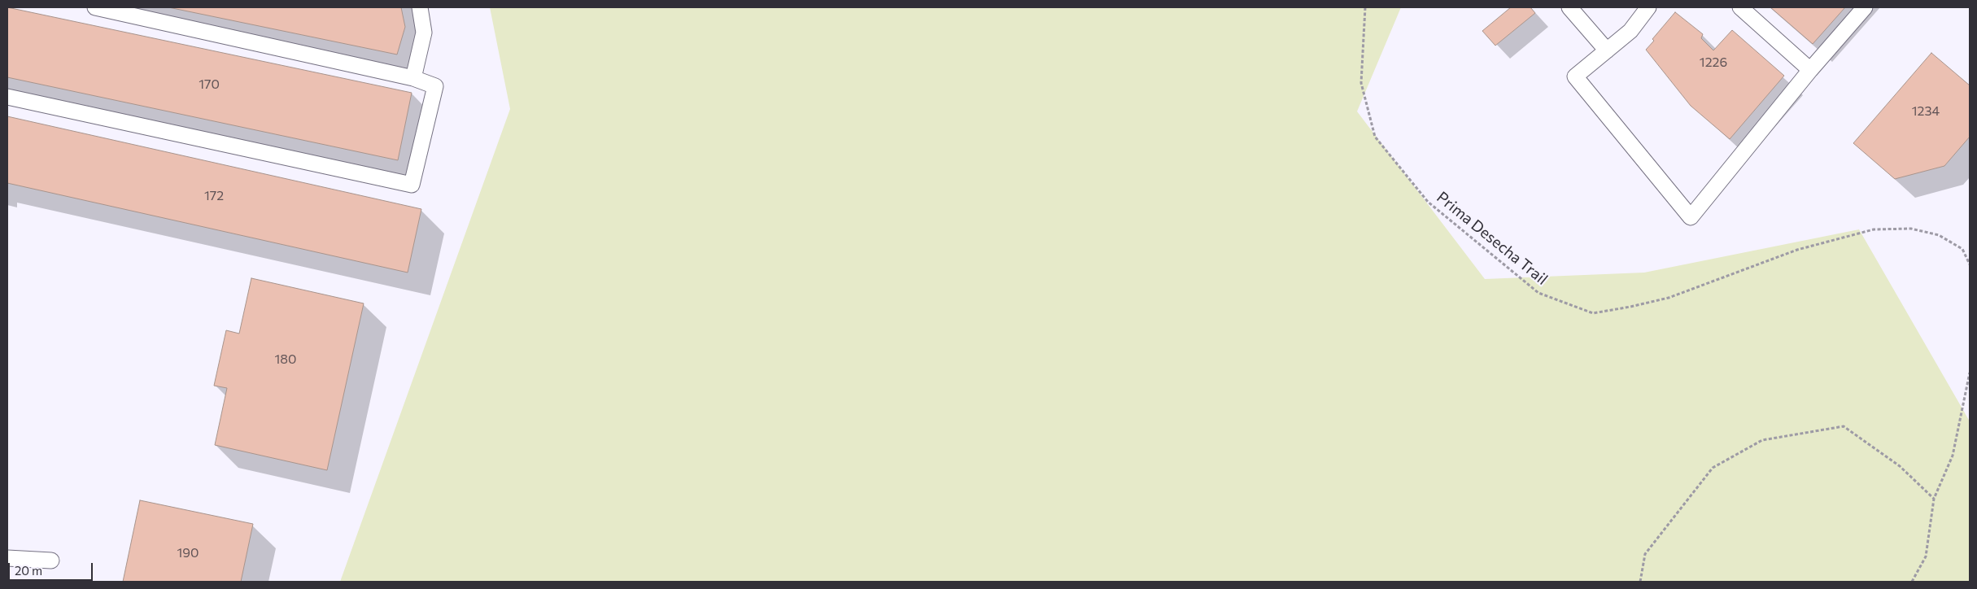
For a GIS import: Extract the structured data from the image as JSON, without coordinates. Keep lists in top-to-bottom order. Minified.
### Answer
{"streets":{"path":["Prima Desecha Trail"]},"house_numbers":["1226","170","1234","172","180","190"],"scale_bar":"20 m"}
